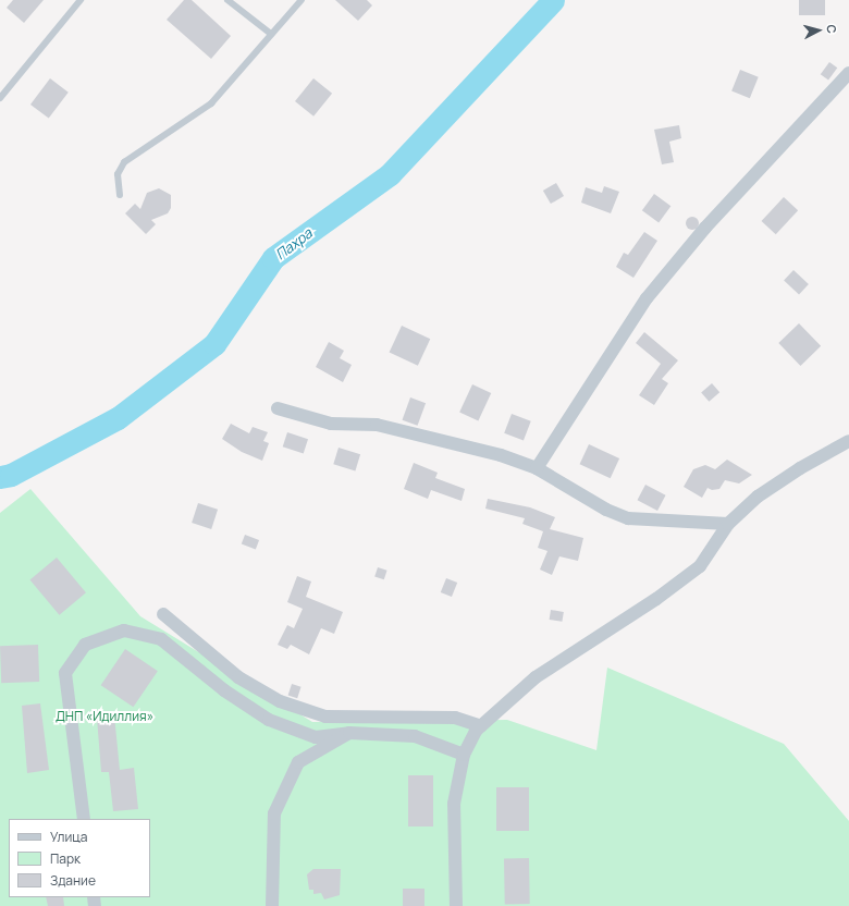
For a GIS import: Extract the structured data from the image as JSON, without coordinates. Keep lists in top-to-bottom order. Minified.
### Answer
{"water":["Пахра"],"parks":["ДНП «Идиллия»"],"legend":["Улица","Парк","Здание"],"north":"right"}
